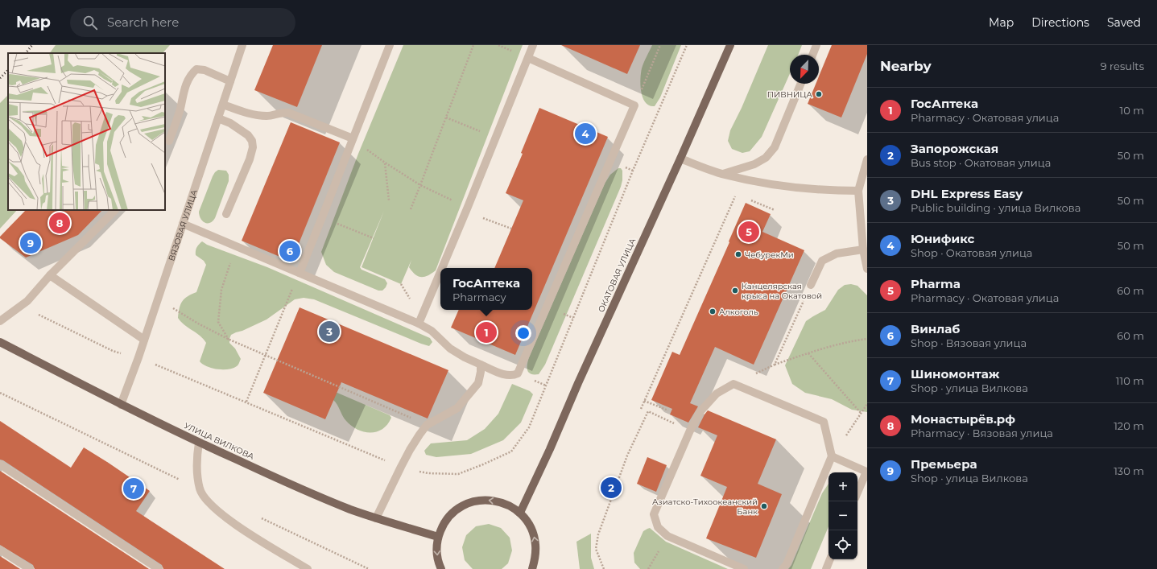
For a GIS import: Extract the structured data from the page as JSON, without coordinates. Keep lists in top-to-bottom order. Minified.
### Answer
{"streets":{"main road":["ОКАТОВАЯ УЛИЦА","УЛИЦА ВИЛКОВА"],"street":["ВЯЗОВАЯ УЛИЦА"]},"crossings":[["ВЯЗОВАЯ УЛИЦА","УЛИЦА ВИЛКОВА"]],"places":["ПИВНИЦА","ЧебурекМи","Канцелярская крыса на Окатовой","Алкоголь","Азиатско-Тихоокеанский Банк"],"north":"bottom left","page":{"header":"Map","search":"Search here","nav":["Map","Directions","Saved"],"heading":["Nearby","9 results"],"list":[{"mark":"1","name":"ГосАптека","note":"Pharmacy · Окатовая улица","value":"10 m"},{"mark":"2","name":"Запорожская","note":"Bus stop · Окатовая улица","value":"50 m"},{"mark":"3","name":"DHL Express Easy","note":"Public building · улица Вилкова","value":"50 m"},{"mark":"4","name":"Юнификс","note":"Shop · Окатовая улица","value":"50 m"},{"mark":"5","name":"Pharma","note":"Pharmacy · Окатовая улица","value":"60 m"},{"mark":"6","name":"Винлаб","note":"Shop · Вязовая улица","value":"60 m"},{"mark":"7","name":"Шиномонтаж","note":"Shop · улица Вилкова","value":"110 m"},{"mark":"8","name":"Монастырёв.рф","note":"Pharmacy · Вязовая улица","value":"120 m"},{"mark":"9","name":"Премьера","note":"Shop · улица Вилкова","value":"130 m"}],"pins":["4","8","5","9","6","3","1","2","7"],"popup":["ГосАптека","Pharmacy"],"map_buttons":["+","−"]}}
